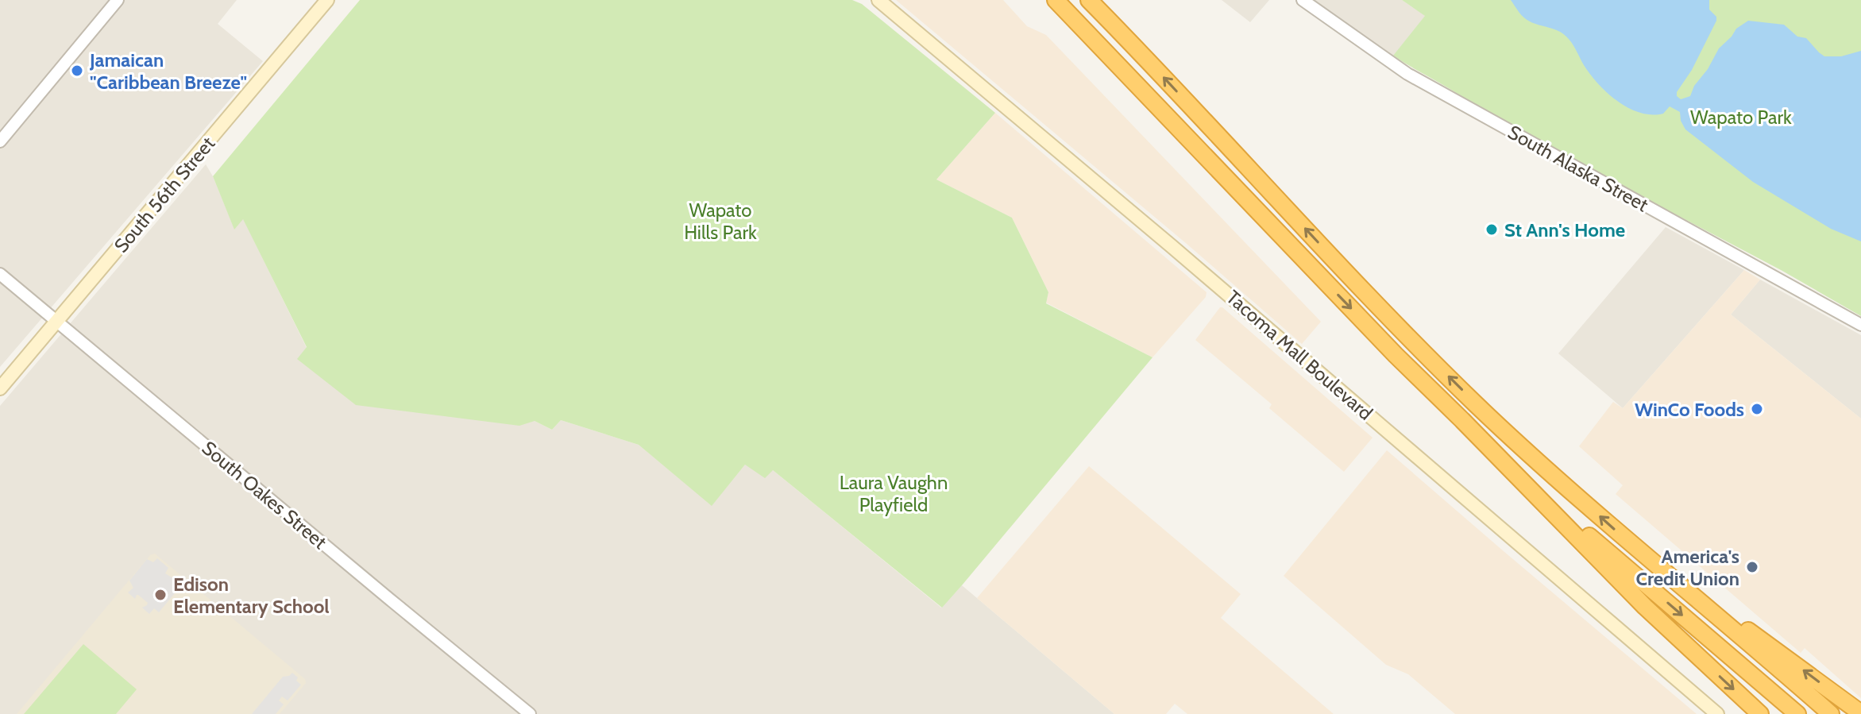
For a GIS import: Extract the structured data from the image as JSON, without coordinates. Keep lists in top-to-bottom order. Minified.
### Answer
{"streets":{"main road":["South 56th Street","Tacoma Mall Boulevard"],"street":["South Alaska Street","South Oakes Street"]},"crossings":[["South 56th Street","South Oakes Street"]],"parks":["Wapato Park","Wapato Hills Park","Laura Vaughn Playfield"],"places":["Jamaican \"Caribbean Breeze\"","St Ann's Home","WinCo Foods","America's Credit Union","Edison Elementary School"]}
